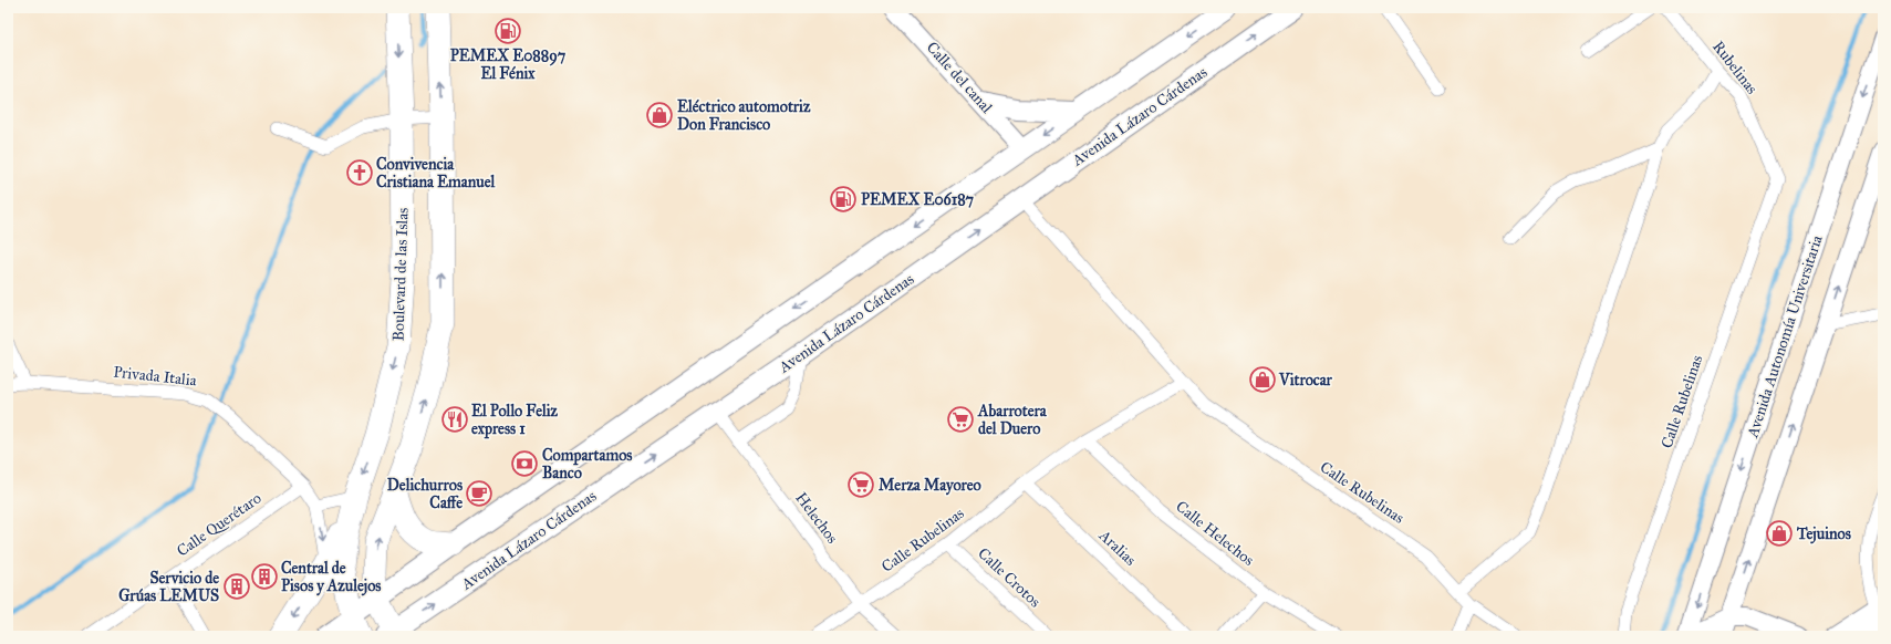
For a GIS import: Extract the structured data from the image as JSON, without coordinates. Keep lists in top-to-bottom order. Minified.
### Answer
{"streets":{"highway":["Boulevard de las Islas"],"main road":["Calle del canal","Avenida Lázaro Cárdenas","Avenida Autonomía Universitaria"],"street":["Rubelinas","Privada Italia","Calle Rubelinas","Helechos","Calle Querétaro","Calle Helechos","Aralias","Calle Crotos"]},"crossings":[["Rubelinas","Calle Rubelinas"],["Avenida Lázaro Cárdenas","Calle Rubelinas"],["Avenida Lázaro Cárdenas","Helechos"],["Privada Italia","Calle Querétaro"],["Calle Rubelinas","Helechos"],["Calle Rubelinas","Calle Helechos"],["Calle Rubelinas","Aralias"],["Calle Rubelinas","Calle Crotos"]],"places":{"fuel station":["PEMEX E08897 El Fénix","PEMEX E06187"],"shop":["Eléctrico automotriz Don Francisco","Vitrocar","Tejuinos"],"church":["Convivencia Cristiana Emanuel"],"restaurant":["El Pollo Feliz express 1"],"supermarket":["Abarrotera del Duero","Merza Mayoreo"],"bank":["Compartamos Banco"],"cafe":["Delichurros Caffe"],"building":["Central de Pisos y Azulejos","Servicio de Grúas LEMUS"]}}
